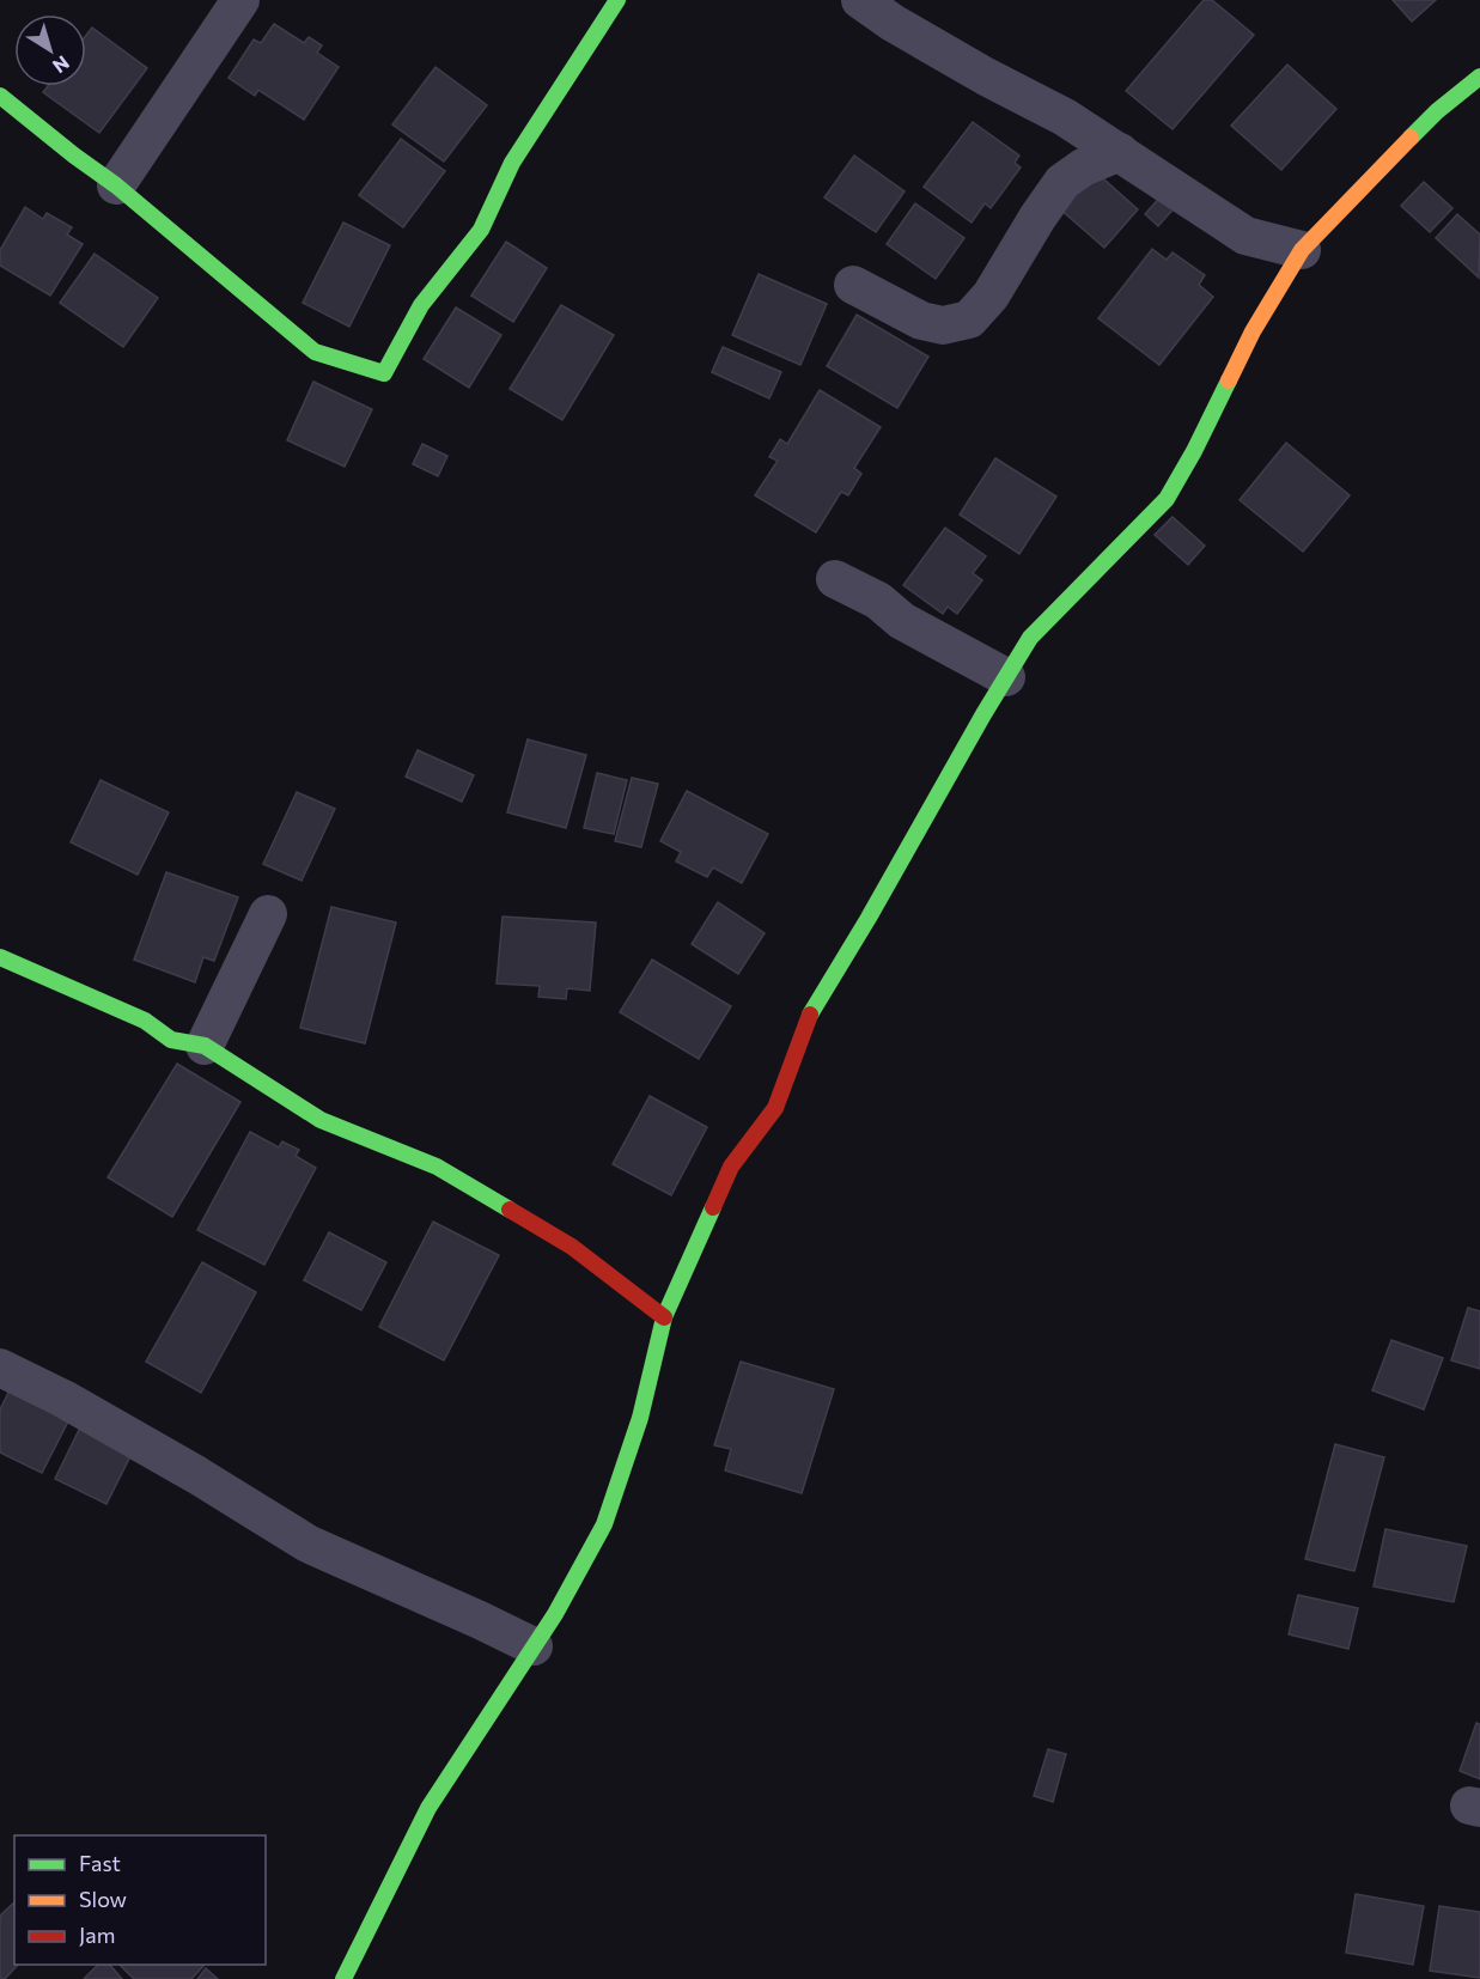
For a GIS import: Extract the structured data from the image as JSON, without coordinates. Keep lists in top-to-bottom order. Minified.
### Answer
{"legend":["Fast","Slow","Jam"],"north":"bottom right"}
